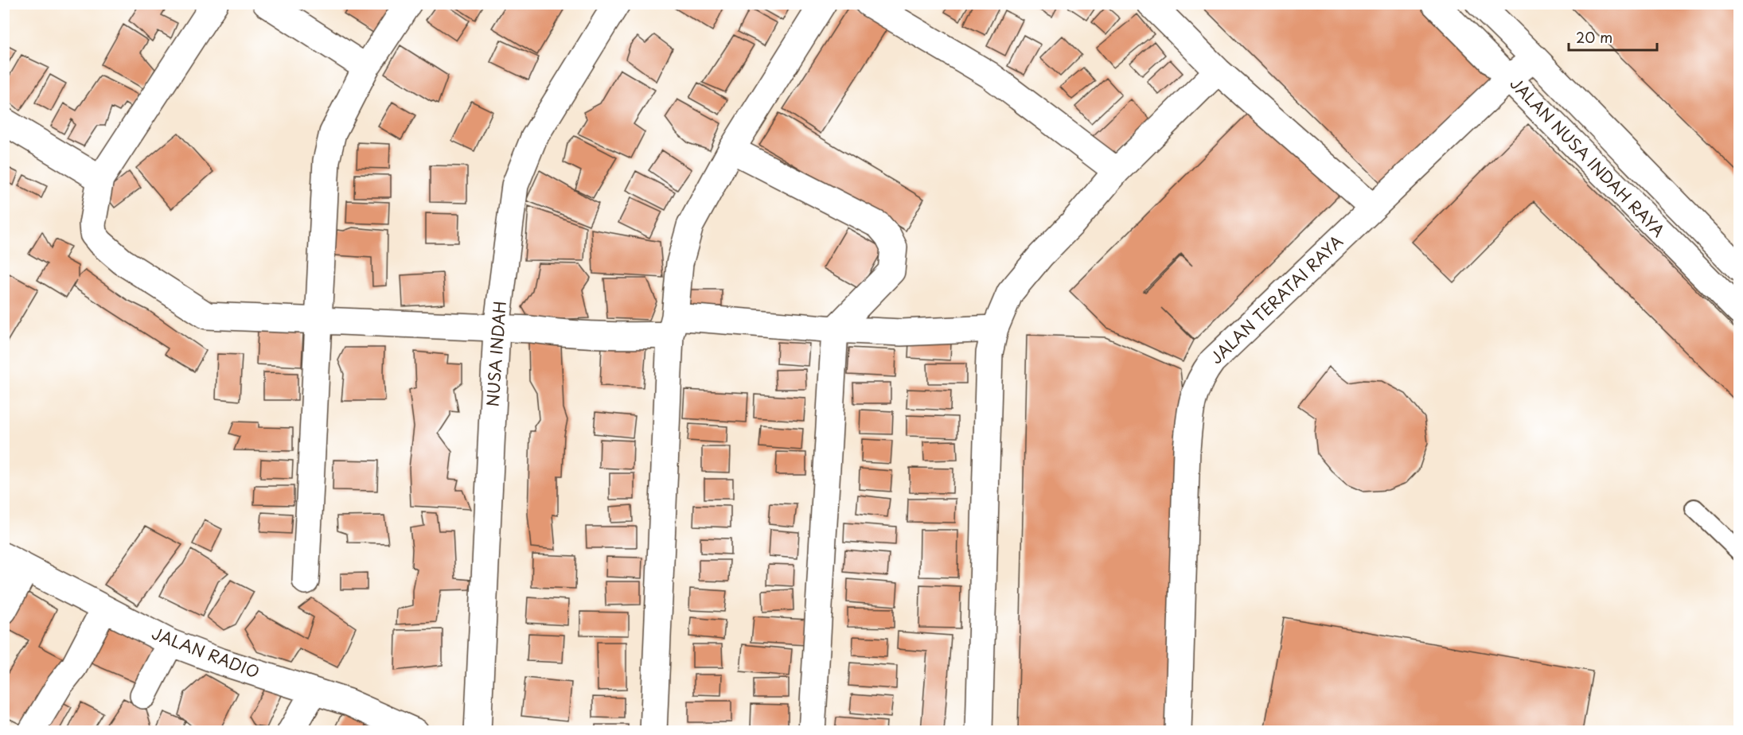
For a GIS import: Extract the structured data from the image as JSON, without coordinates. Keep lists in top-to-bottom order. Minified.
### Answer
{"streets":{"street":["JALAN NUSA INDAH RAYA","JALAN TERATAI RAYA","NUSA INDAH","JALAN RADIO"]},"crossings":[["JALAN NUSA INDAH RAYA","JALAN TERATAI RAYA"]],"scale_bar":"20 m"}
